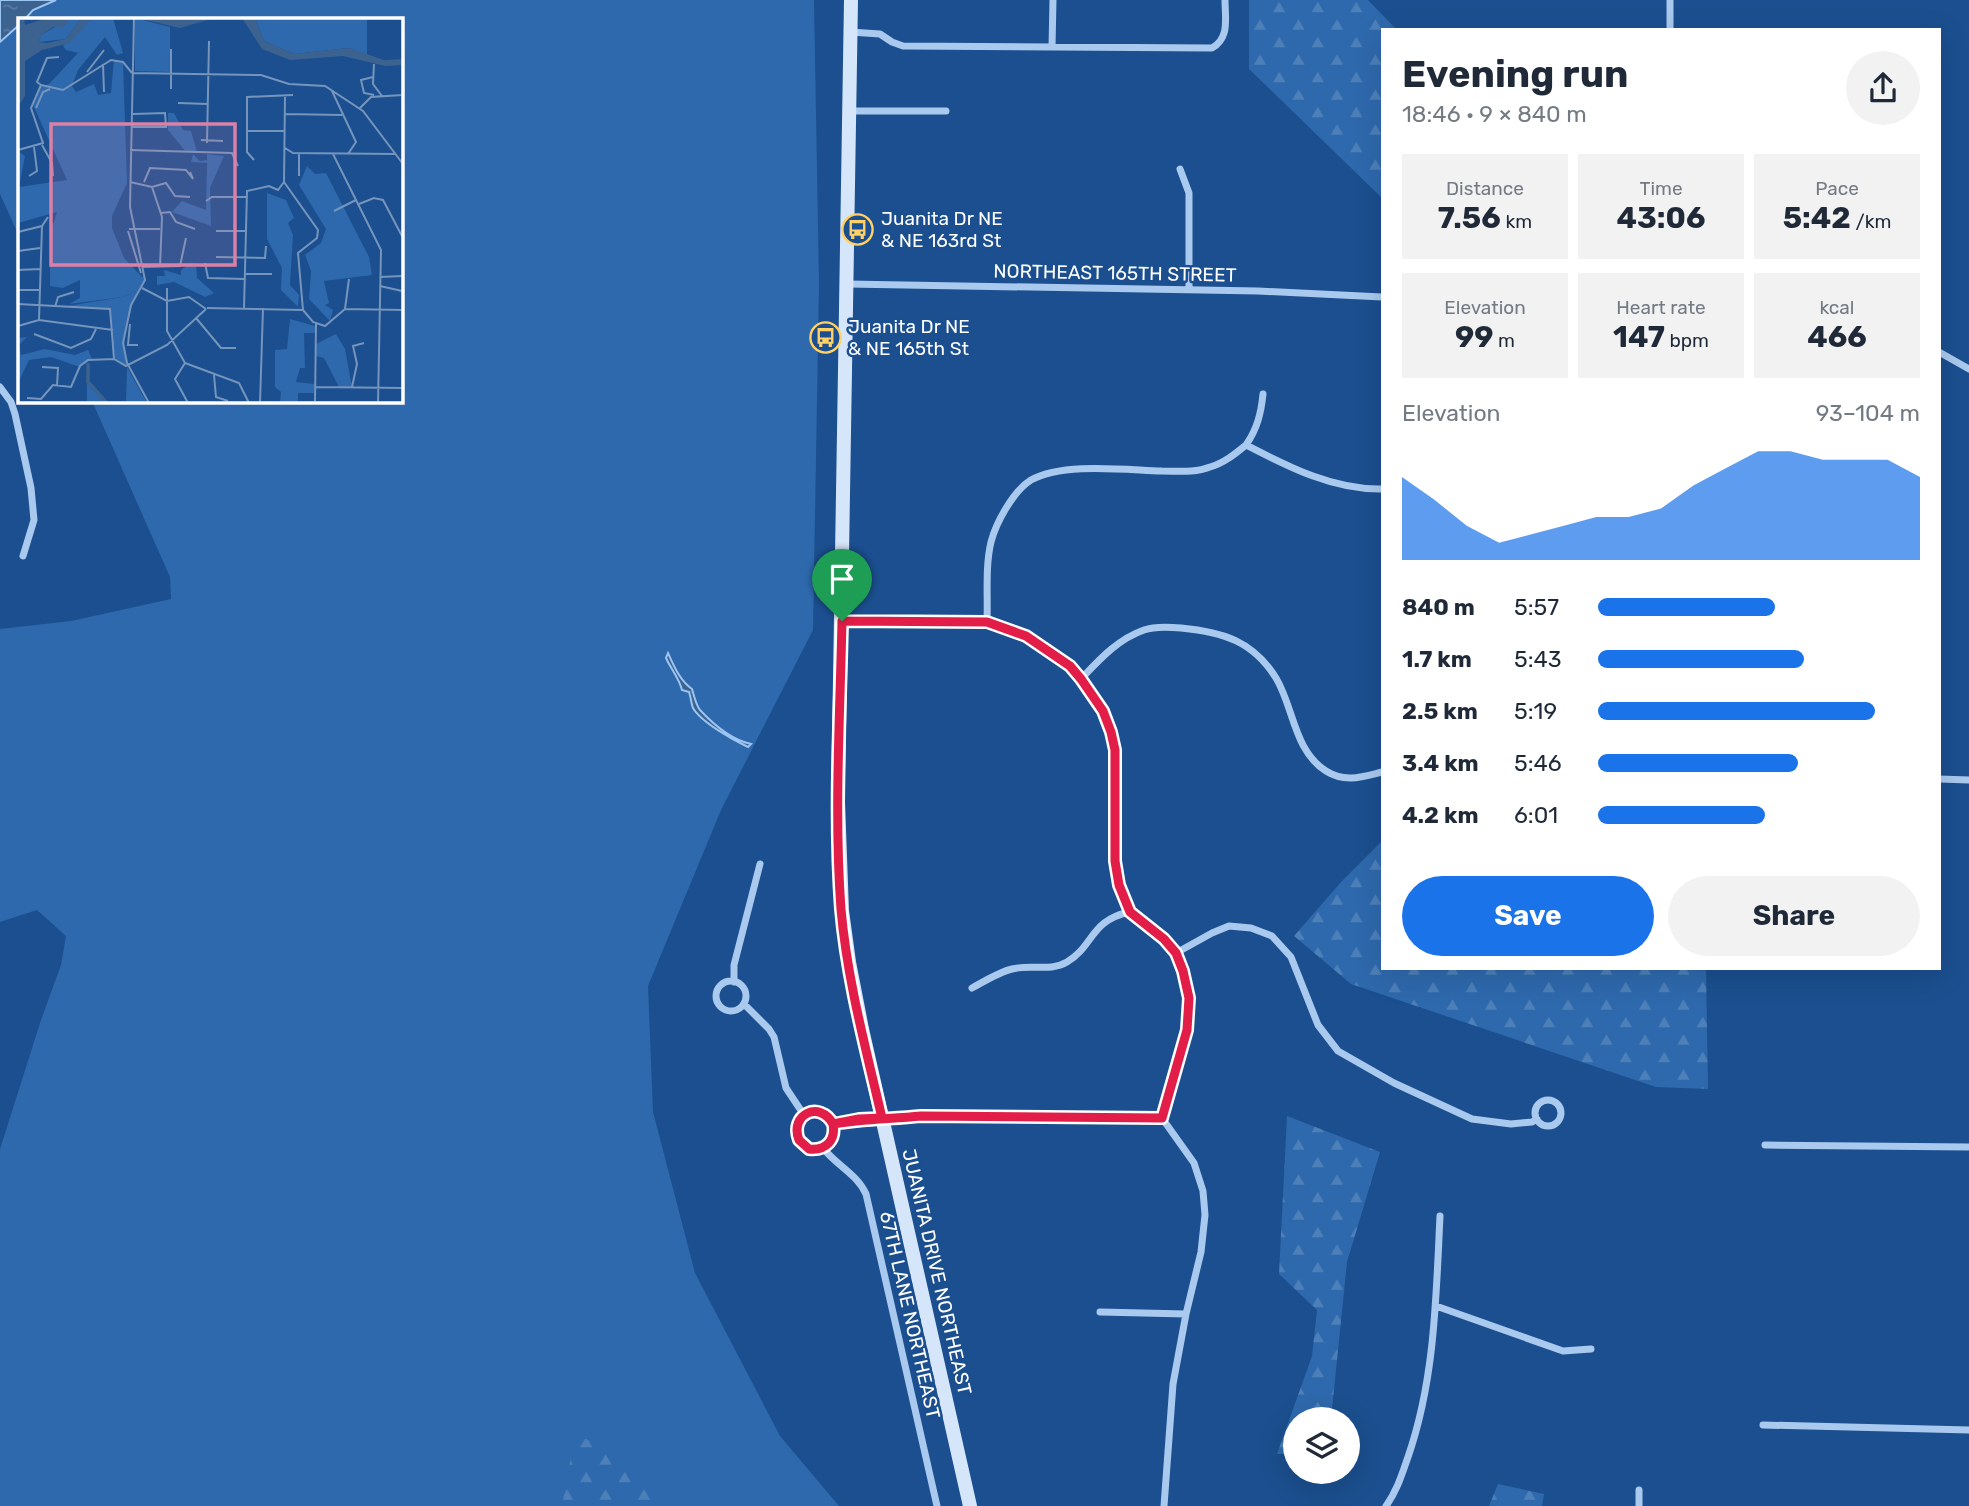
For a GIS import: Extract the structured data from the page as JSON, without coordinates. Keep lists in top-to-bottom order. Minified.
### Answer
{"streets":{"main road":["JUANITA DRIVE NORTHEAST"],"street":["NORTHEAST 165TH STREET","67TH LANE NORTHEAST"]},"crossings":[["NORTHEAST 165TH STREET","JUANITA DRIVE NORTHEAST"]],"places":{"bus stop":["Juanita Dr NE & NE 163rd St","Juanita Dr NE & NE 165th St"]},"page":{"heading":["Evening run","18:46 · 9 × 840 m"],"stats":[["Distance","7.56 km"],["Time","43:06"],["Pace","5:42 /km"],["Elevation","99 m"],["Heart rate","147 bpm"],["kcal","466"]],"chart":["Elevation","93–104 m"],"list":[{"name":"840 m","note":"5:57"},{"name":"1.7 km","note":"5:43"},{"name":"2.5 km","note":"5:19"},{"name":"3.4 km","note":"5:46"},{"name":"4.2 km","note":"6:01"}],"buttons":["Save","Share"]}}
